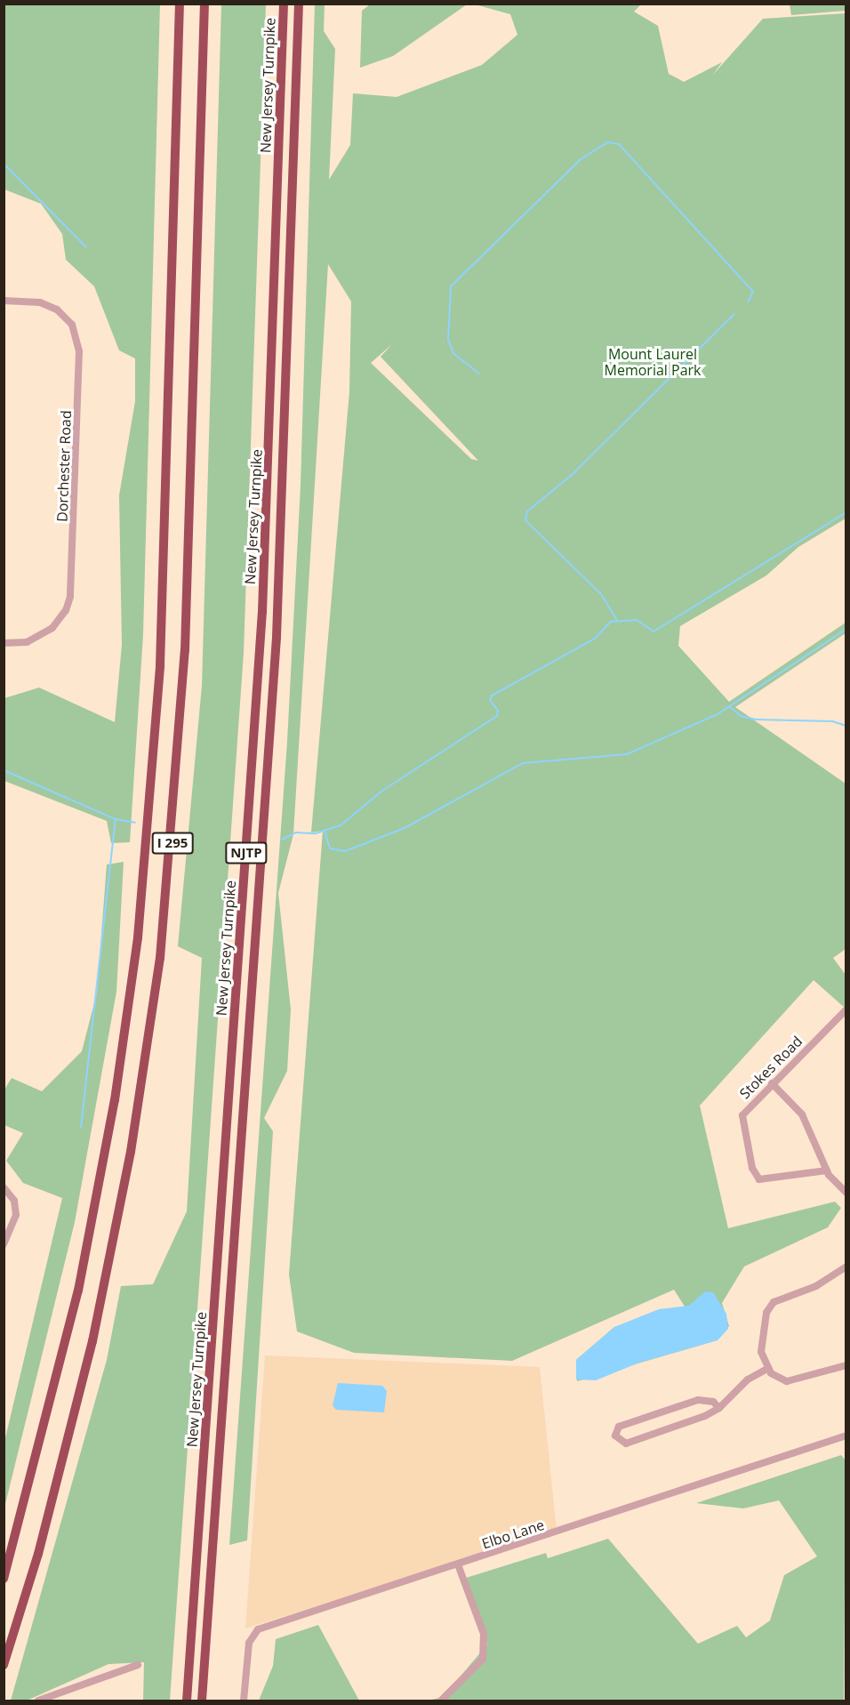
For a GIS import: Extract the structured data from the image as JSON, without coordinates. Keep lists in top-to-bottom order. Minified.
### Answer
{"streets":{"highway":["New Jersey Turnpike","I 295","NJTP"],"street":["Dorchester Road","Stokes Road","Elbo Lane"]},"parks":["Mount Laurel Memorial Park"]}
